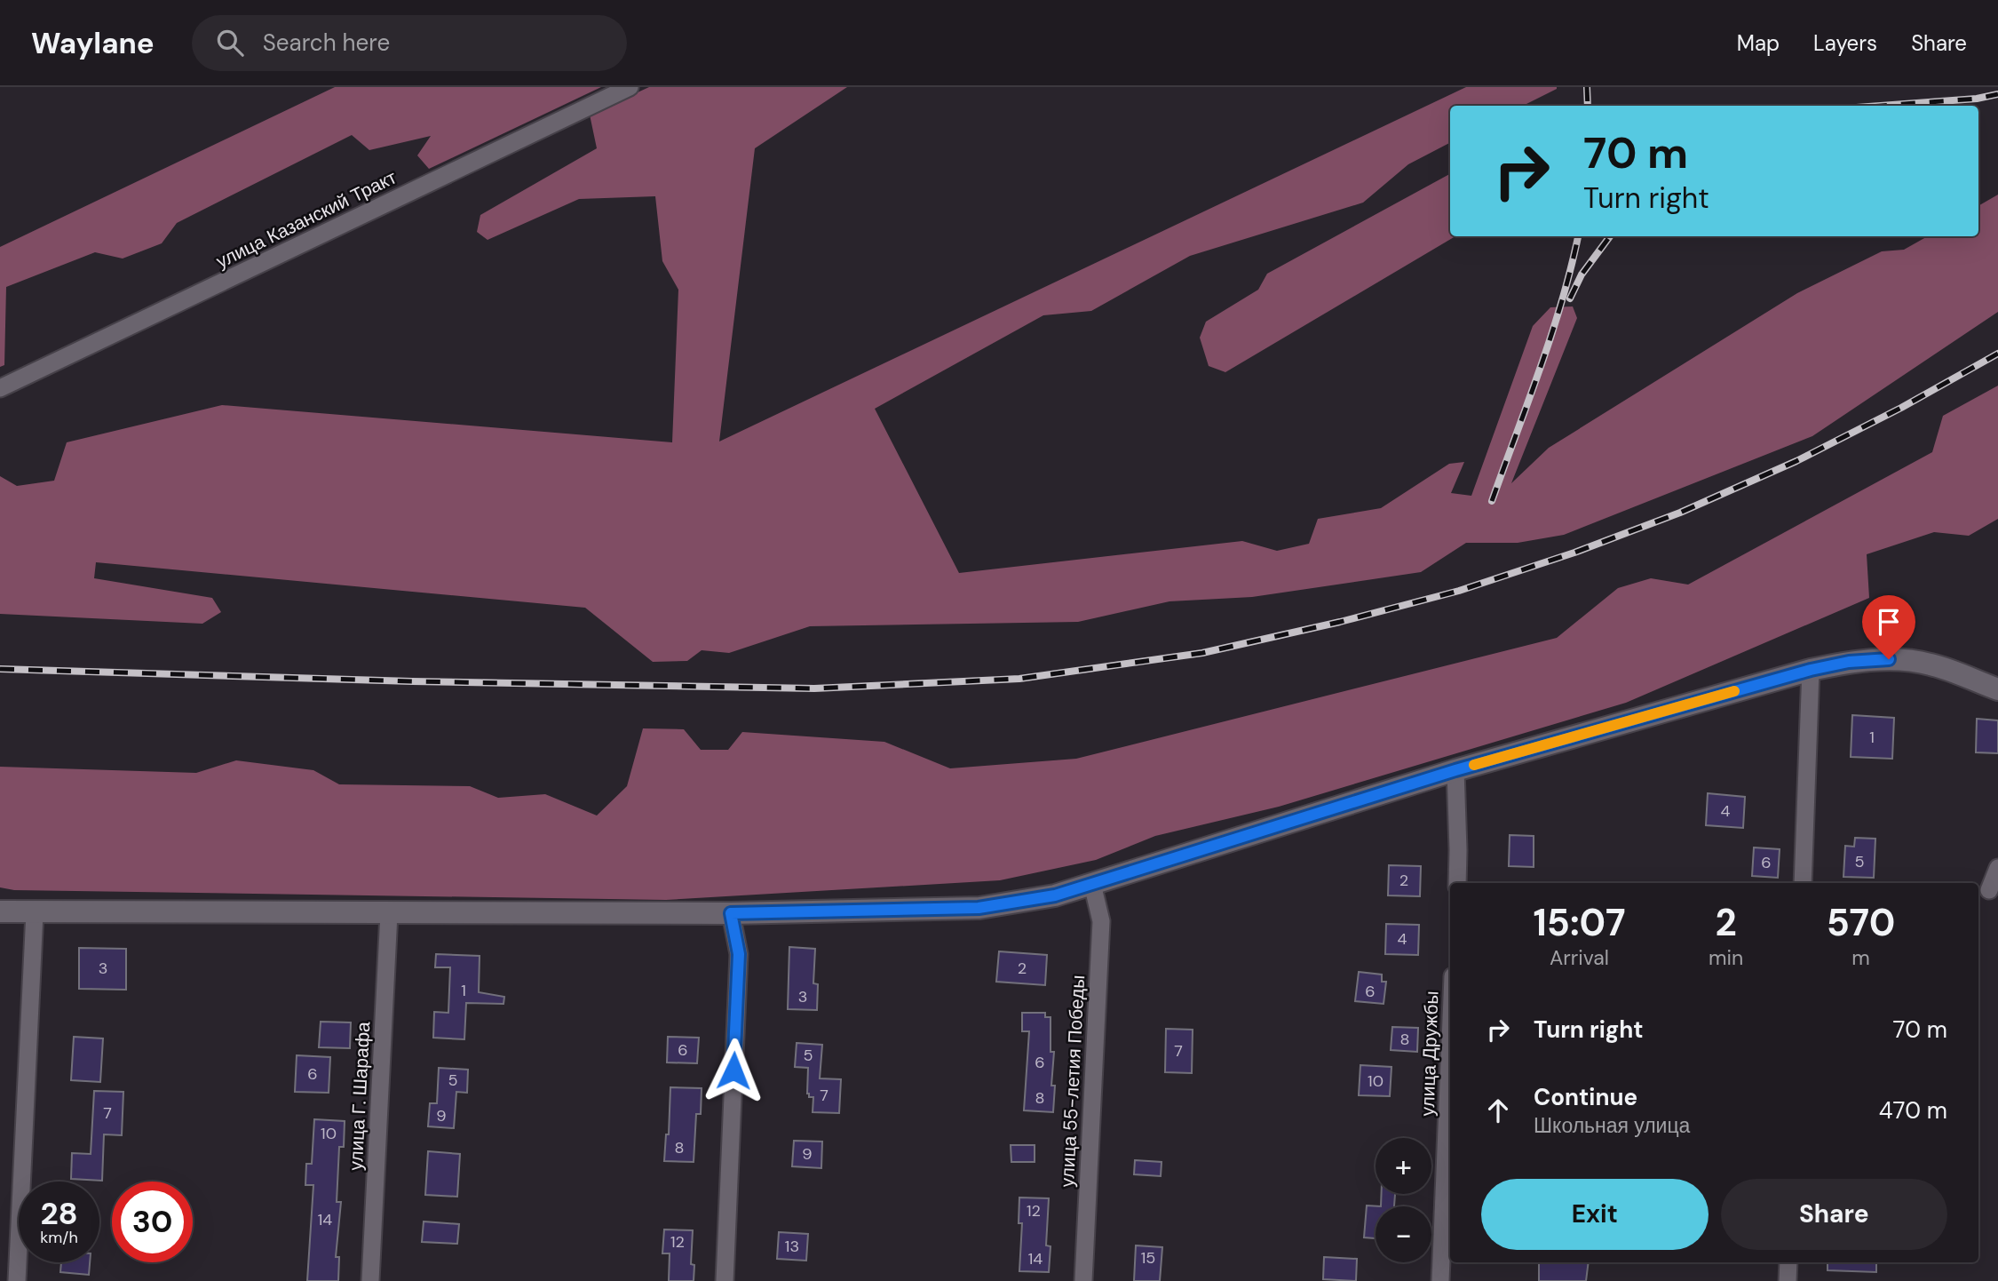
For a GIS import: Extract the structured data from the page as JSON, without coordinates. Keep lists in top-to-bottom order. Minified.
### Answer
{"streets":{"street":["улица Казанский Тракт","улица Дружбы","улица 55-летия Победы","улица Г. Шарафа"]},"house_numbers":["1","4","5","6","2","4","3","2","1","6","3","8","6","7","5","6","6","5","10","7","8","7","9","10","8","9","12","14","12","13","15","14"],"page":{"header":"Waylane","search":"Search here","nav":["Map","Layers","Share"],"turn":["70 m","Turn right"],"eta":["15:07","Arrival","2","min","570","m"],"list":[{"name":"Turn right","value":"70 m"},{"name":"Continue","note":"Школьная улица","value":"470 m"}],"map_buttons":["+","−"],"buttons":["Exit","Share"],"speed":"28 km/h","limit":"30"}}
